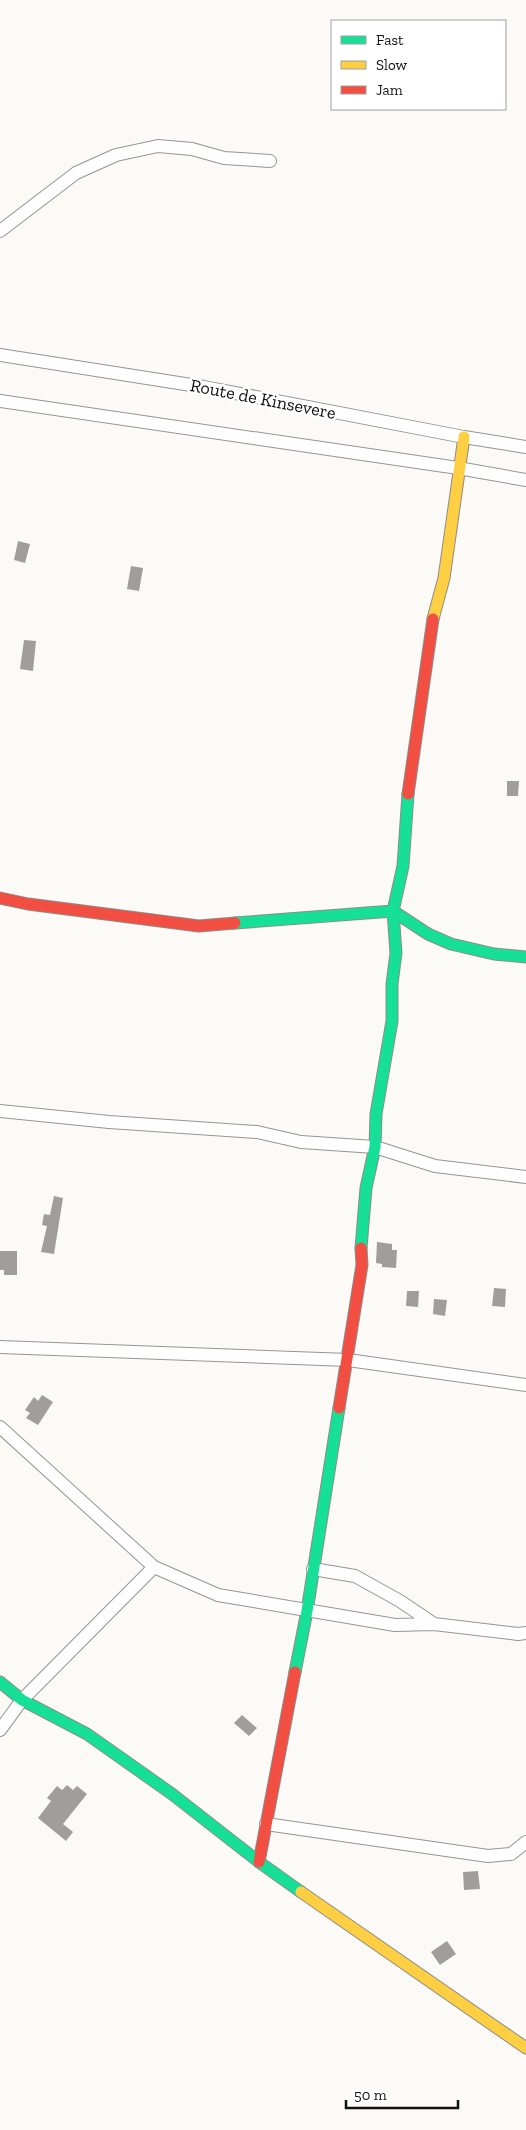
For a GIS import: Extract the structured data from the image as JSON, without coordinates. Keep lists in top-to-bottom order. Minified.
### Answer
{"streets":{"street":["Route de Kinsevere"]},"legend":["Fast","Slow","Jam"],"scale_bar":"50 m"}
